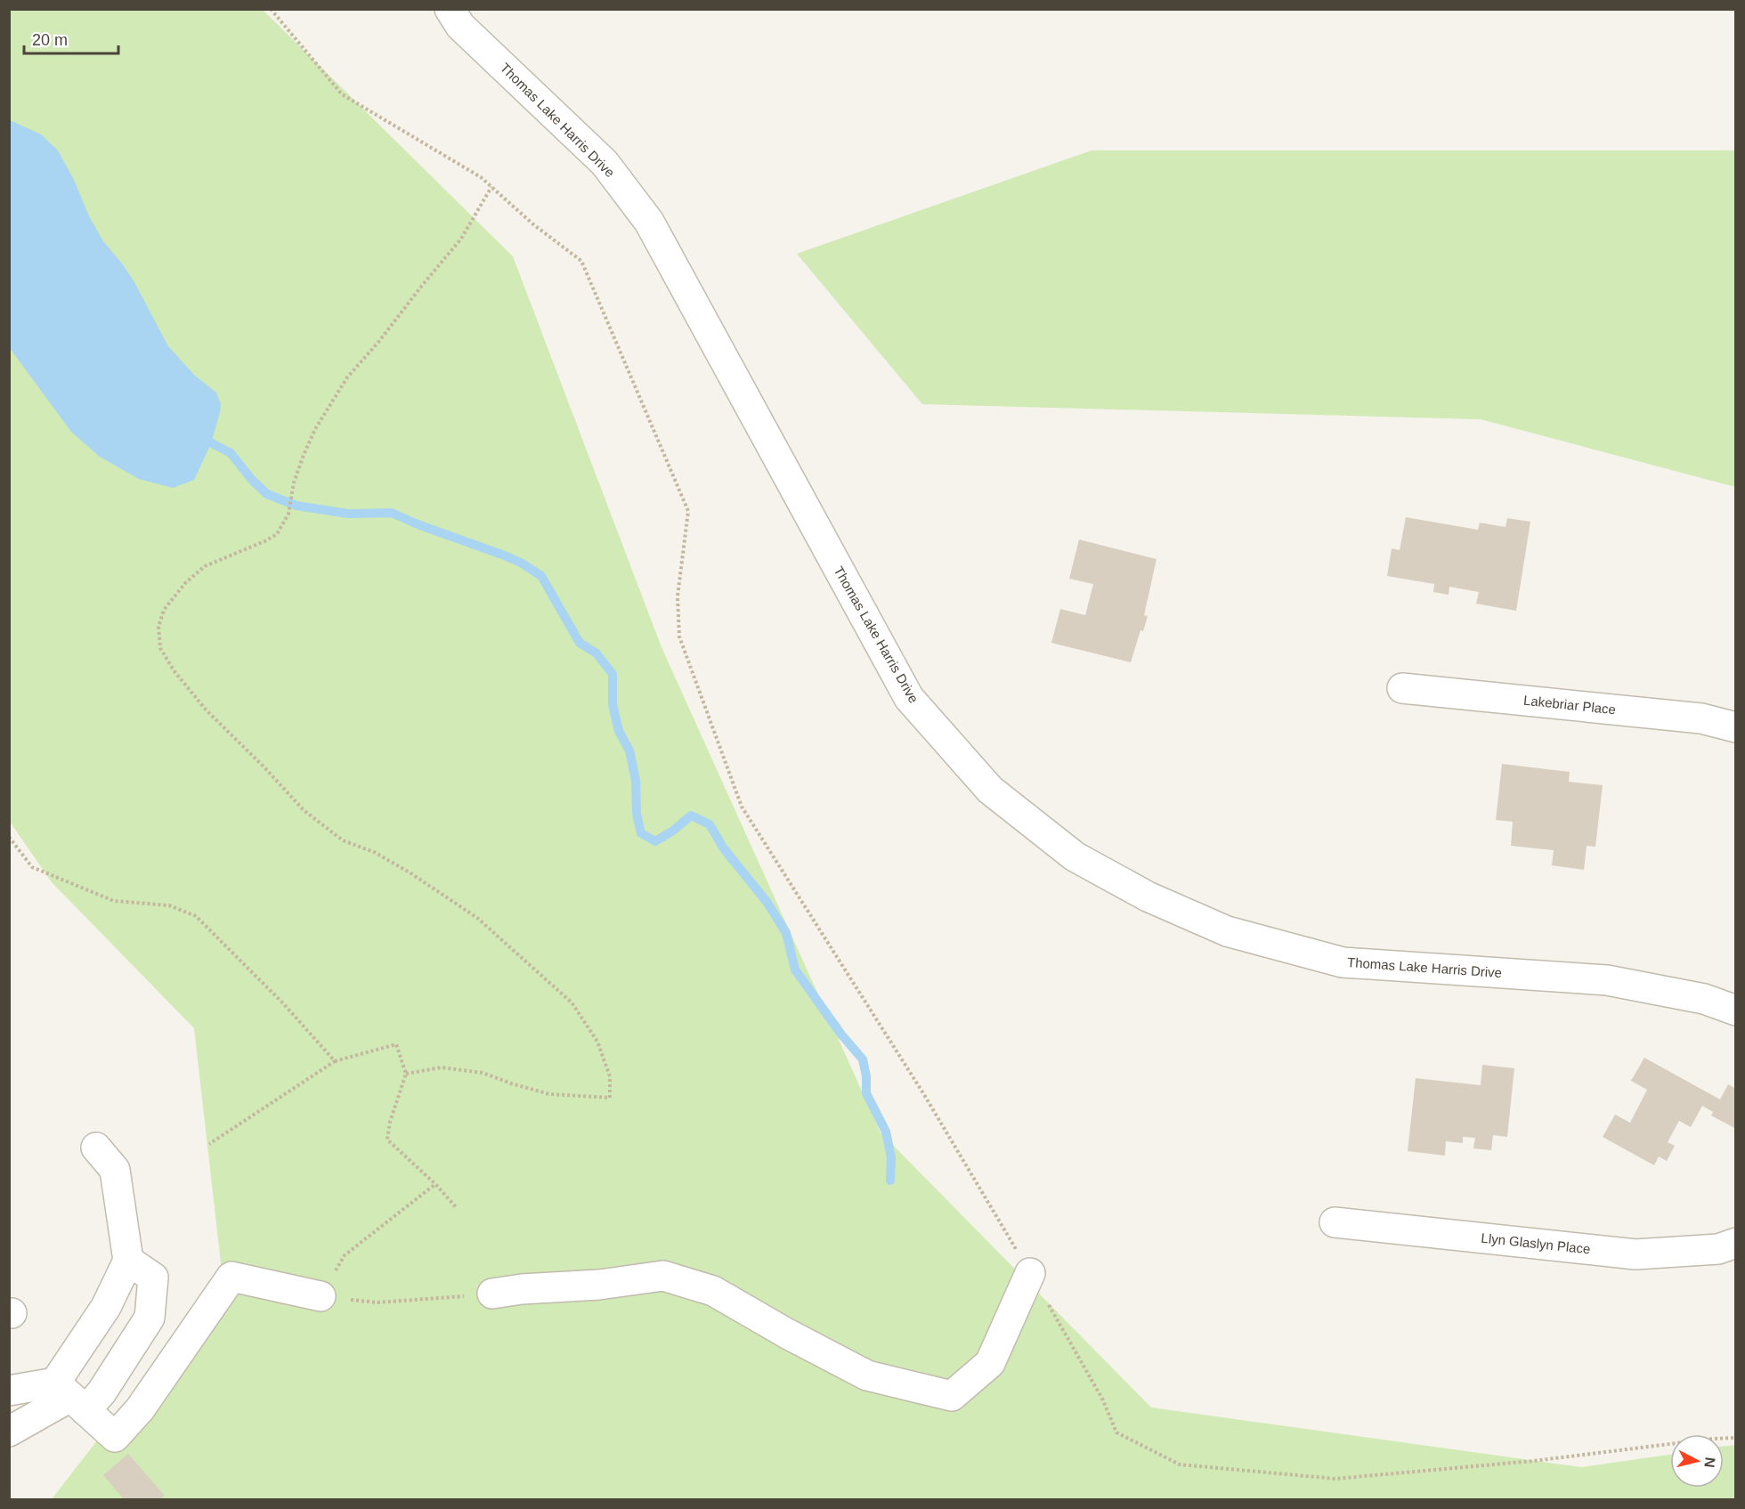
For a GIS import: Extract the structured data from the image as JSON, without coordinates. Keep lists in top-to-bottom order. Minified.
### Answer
{"streets":{"street":["Thomas Lake Harris Drive","Lakebriar Place","Llyn Glaslyn Place"]},"scale_bar":"20 m","north":"right"}
